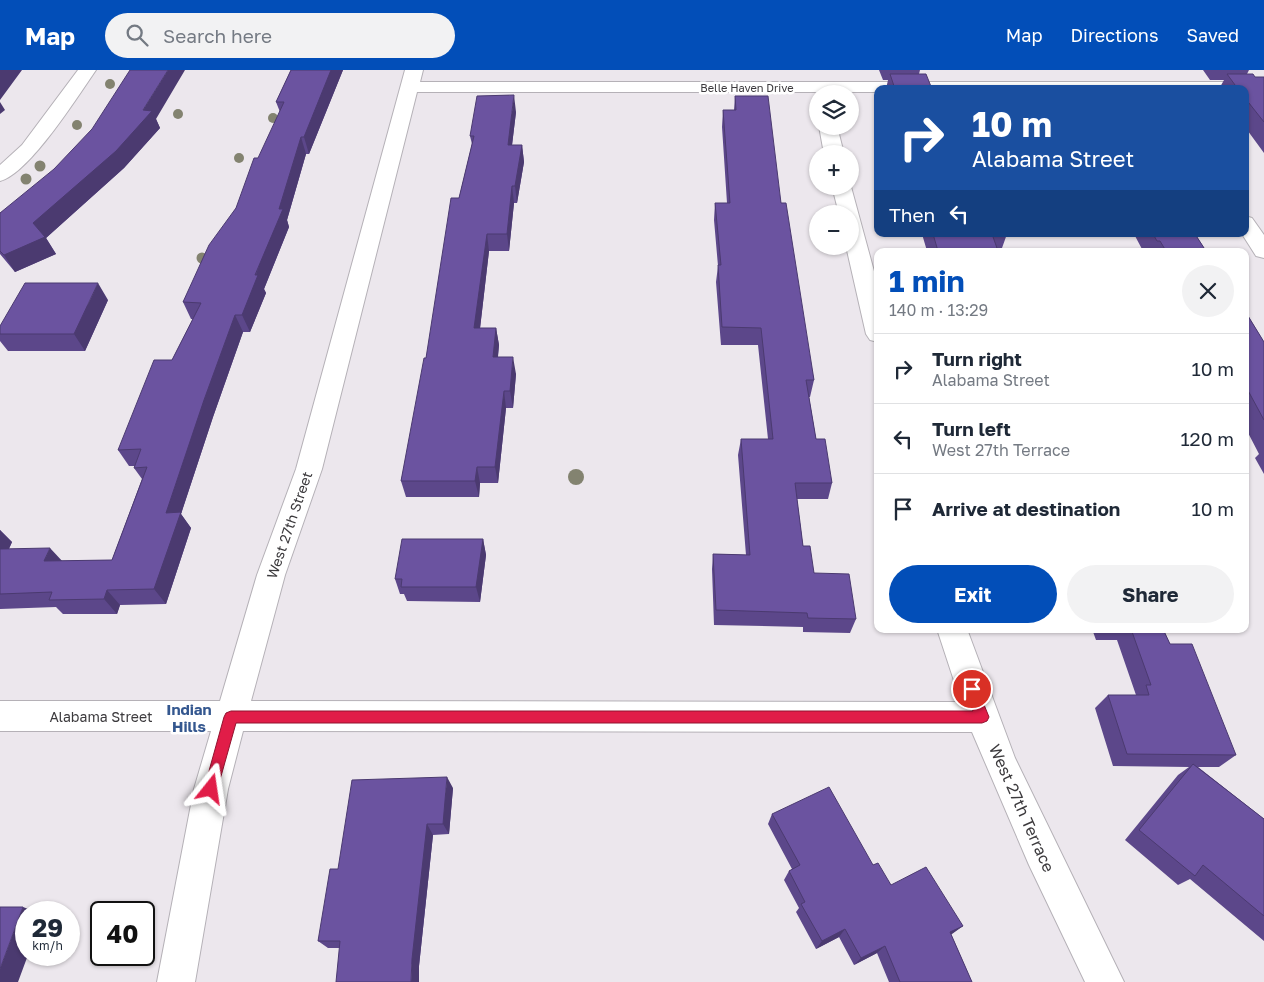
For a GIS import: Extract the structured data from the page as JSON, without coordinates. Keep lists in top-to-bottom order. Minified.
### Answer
{"streets":{"street":["Belle Haven Drive","West 27th Street","Alabama Street","West 27th Terrace"]},"crossings":[["Belle Haven Drive","West 27th Street"],["West 27th Street","Alabama Street"],["Alabama Street","West 27th Terrace"]],"districts":["Indian Hills"],"page":{"header":"Map","search":"Search here","nav":["Map","Directions","Saved"],"map_buttons":["+","−"],"turn":["10 m","Alabama Street"],"then":"Then","heading":["1 min","140 m · 13:29"],"list":[{"name":"Turn right","note":"Alabama Street","value":"10 m"},{"name":"Turn left","note":"West 27th Terrace","value":"120 m"},{"name":"Arrive at destination","value":"10 m"}],"buttons":["Exit","Share"],"speed":"29 km/h","limit":"40"}}
